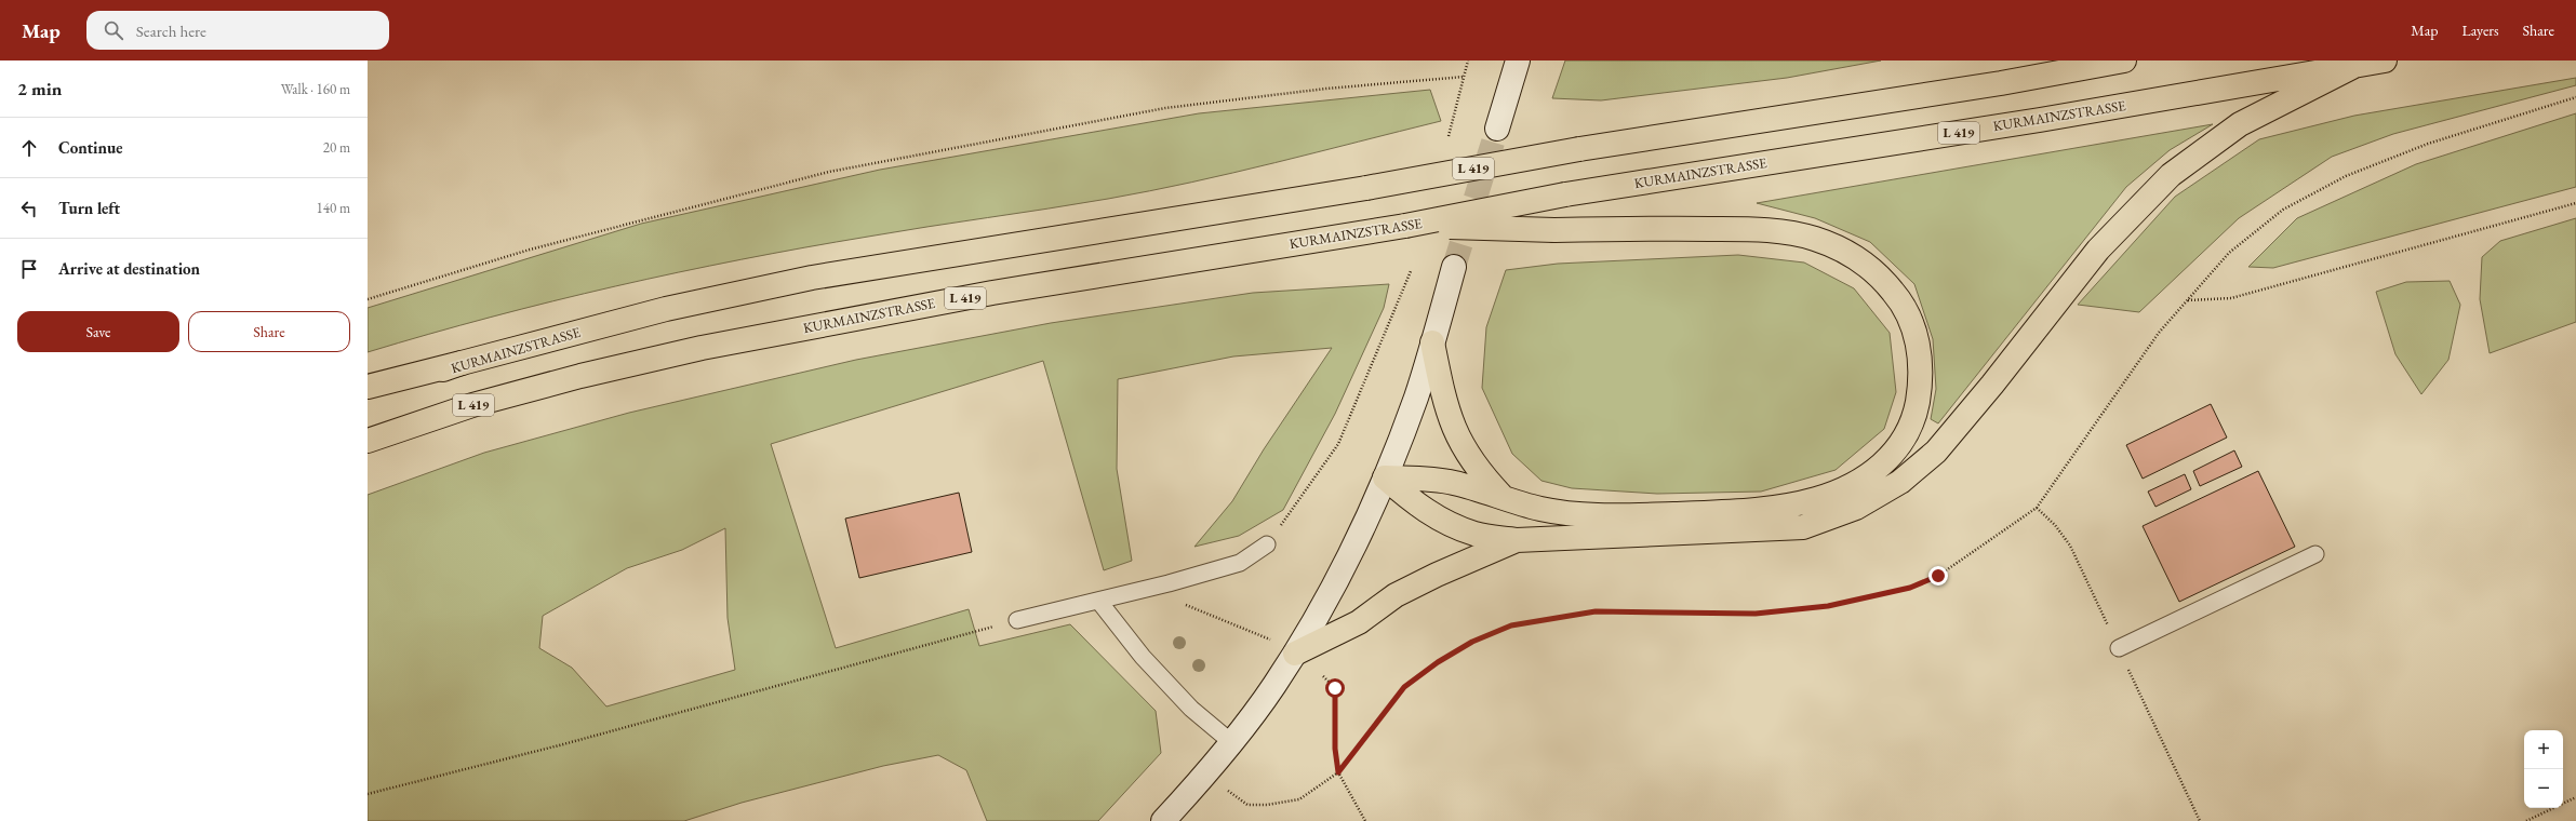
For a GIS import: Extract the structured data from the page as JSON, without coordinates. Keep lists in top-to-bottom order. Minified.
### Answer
{"streets":{"highway":["KURMAINZSTRASSE","L 419"]},"crossings":[["KURMAINZSTRASSE","L 419"]],"page":{"header":"Map","search":"Search here","nav":["Map","Layers","Share"],"heading":["2 min","Walk · 160 m"],"list":[["Continue","20 m"],["Turn left","140 m"],"Arrive at destination"],"buttons":["Save","Share"],"map_buttons":["+","−"]}}
